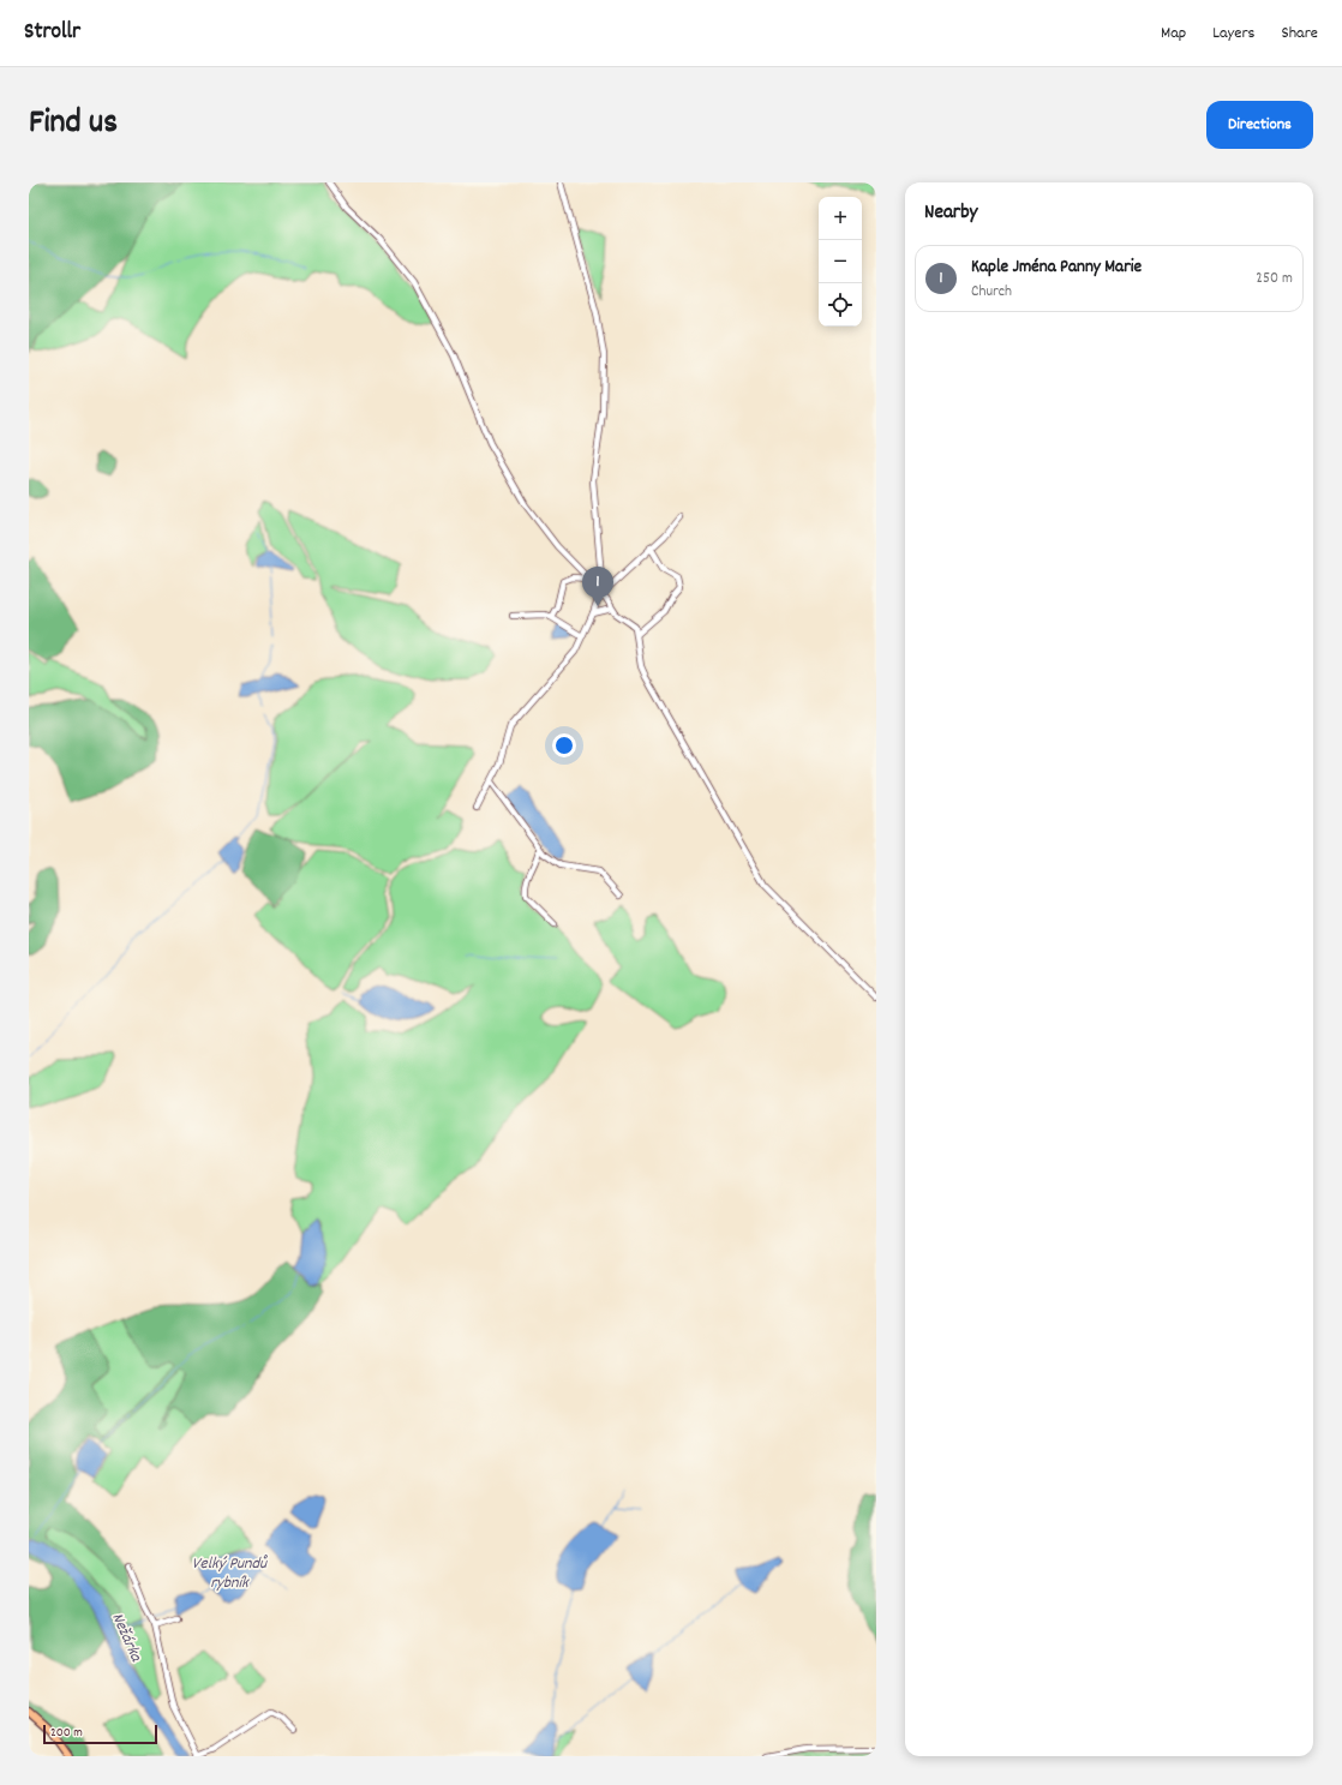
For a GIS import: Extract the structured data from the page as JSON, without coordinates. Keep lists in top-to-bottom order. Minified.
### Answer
{"water":["Velký Pundů rybník","Nežárka"],"scale_bar":"200 m","page":{"header":"Strollr","nav":["Map","Layers","Share"],"title":"Find us","buttons":"Directions","heading":"Nearby","map_buttons":["+","−"],"list":[{"mark":"1","name":"Kaple Jména Panny Marie","note":"Church","value":"250 m"}],"pins":"1","scale":"200 m"}}
